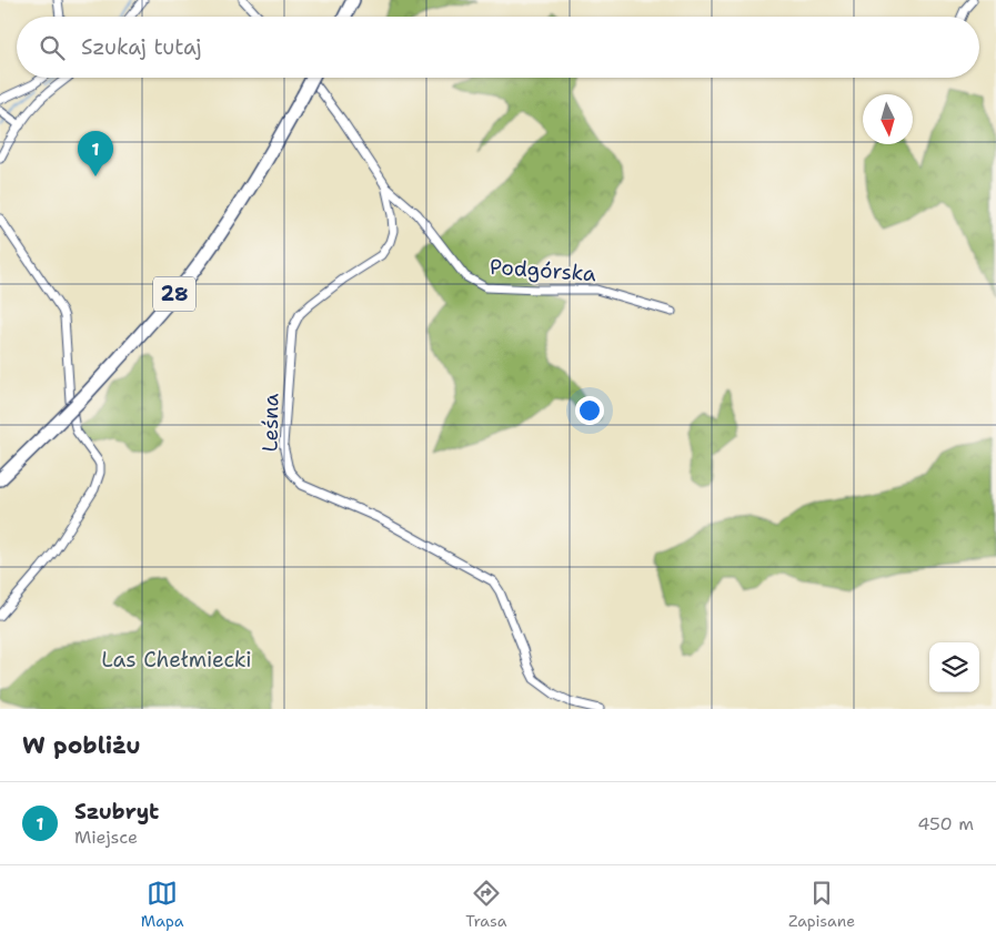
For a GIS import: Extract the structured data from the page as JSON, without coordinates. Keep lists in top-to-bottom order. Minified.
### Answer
{"streets":{"main road":["28"],"street":["Podgórska","Leśna"]},"crossings":[["Podgórska","Leśna"]],"parks":["Las Chełmiecki"],"north":"bottom","page":{"search":"Szukaj tutaj","pins":"1","heading":"W pobliżu","list":[{"mark":"1","name":"Szubryt","note":"Miejsce","value":"450 m"}],"nav":["Mapa","Trasa","Zapisane"]}}
